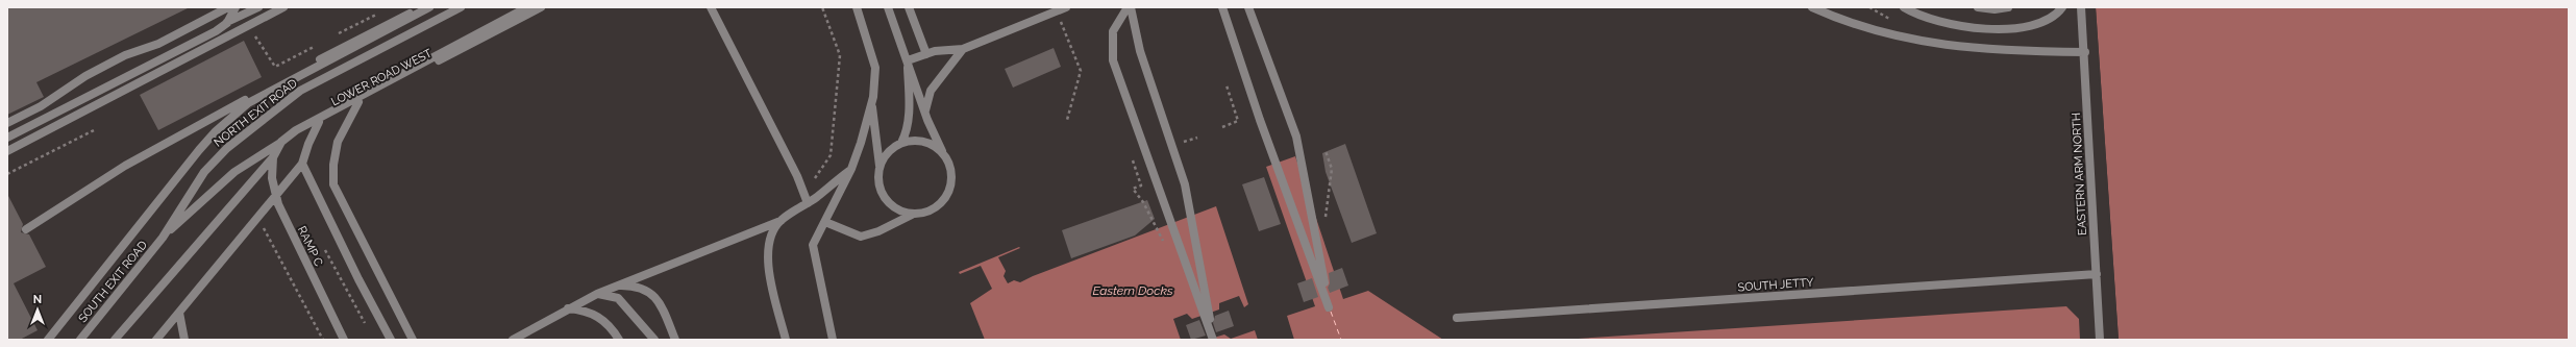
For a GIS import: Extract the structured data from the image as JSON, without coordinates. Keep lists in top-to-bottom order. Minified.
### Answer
{"streets":{"lane":["LOWER ROAD WEST","NORTH EXIT ROAD","EASTERN ARM NORTH","RAMP C","SOUTH EXIT ROAD","SOUTH JETTY"]},"crossings":[["LOWER ROAD WEST","NORTH EXIT ROAD"],["LOWER ROAD WEST","SOUTH EXIT ROAD"],["NORTH EXIT ROAD","SOUTH EXIT ROAD"],["EASTERN ARM NORTH","SOUTH JETTY"]],"water":["Eastern Docks"],"north":"top"}
